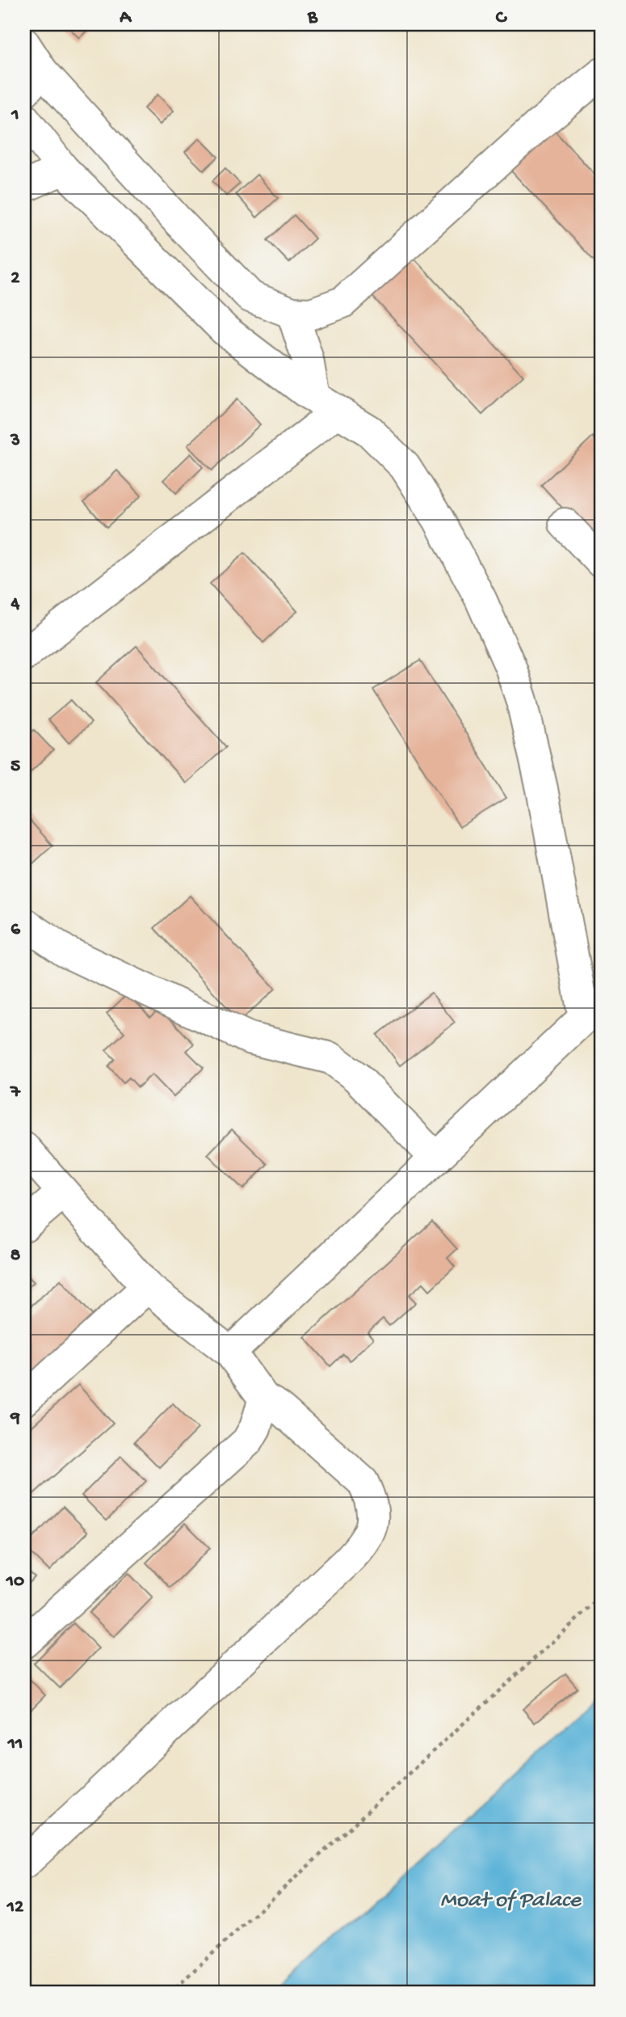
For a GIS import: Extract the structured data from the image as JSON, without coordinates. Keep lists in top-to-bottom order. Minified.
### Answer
{"water":["Moat of Palace"],"grid":{"columns":["A","B","C"],"rows":["1","2","3","4","5","6","7","8","9","10","11","12"]}}
